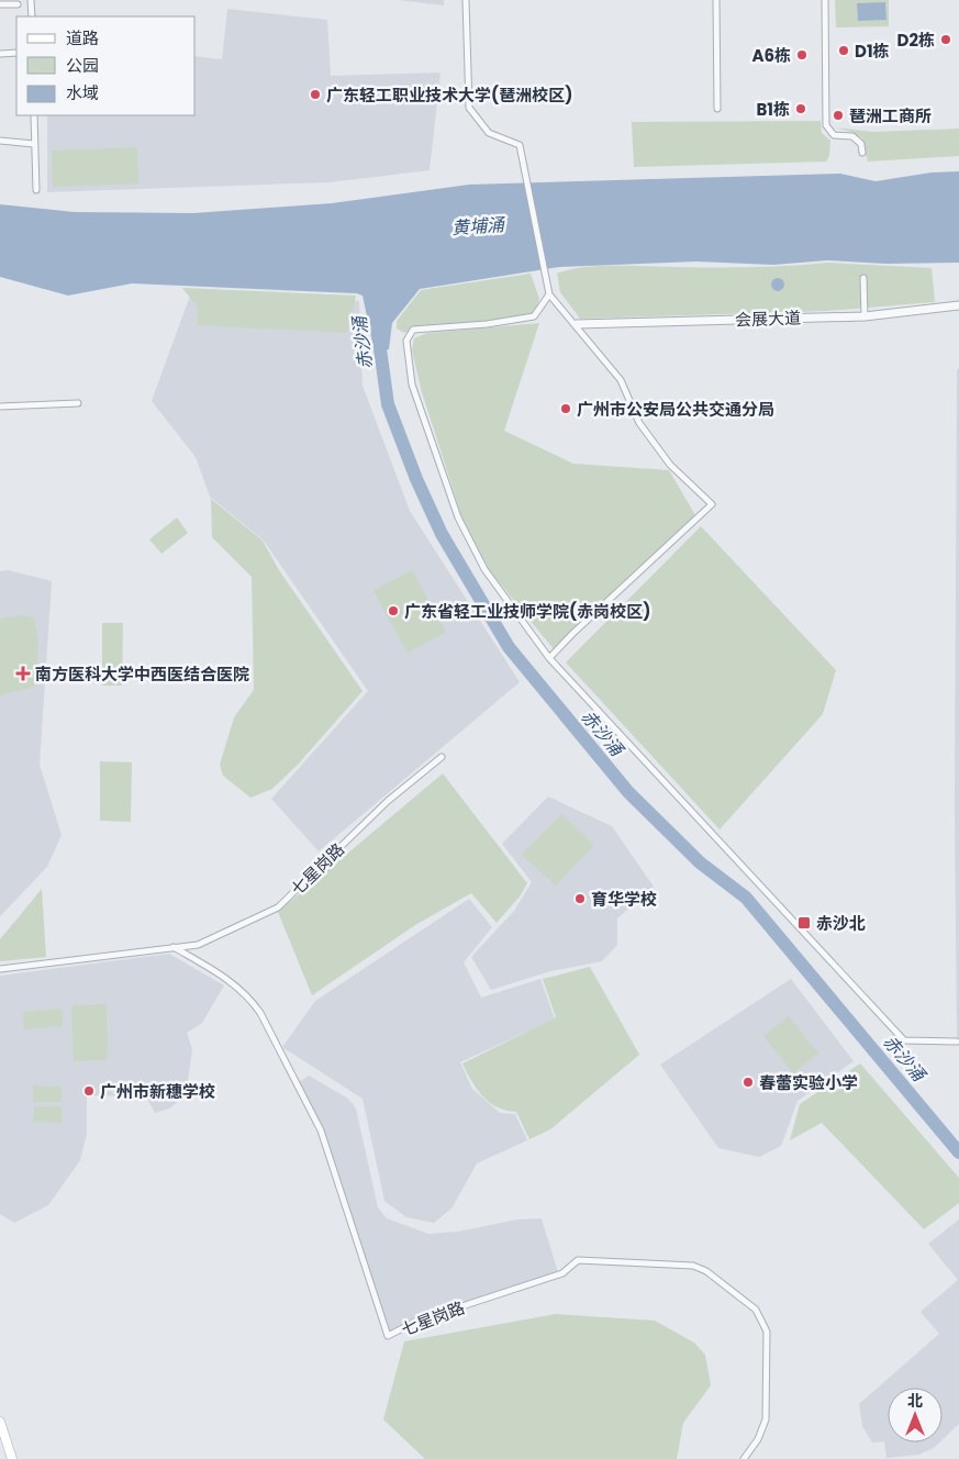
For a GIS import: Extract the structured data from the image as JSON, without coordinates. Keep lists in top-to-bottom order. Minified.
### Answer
{"streets":{"street":["会展大道","七星岗路"]},"water":["黄埔涌","赤沙涌"],"places":{"other":["D2栋","D1栋","A6栋","广东轻工职业技术大学(琶洲校区)","B1栋","琶洲工商所","广州市公安局公共交通分局","广东省轻工业技师学院(赤岗校区)","育华学校","春蕾实验小学","广州市新穗学校"],"health":["南方医科大学中西医结合医院"],"transit":["赤沙北"]},"legend":["道路","公园","水域"],"north":"top"}
